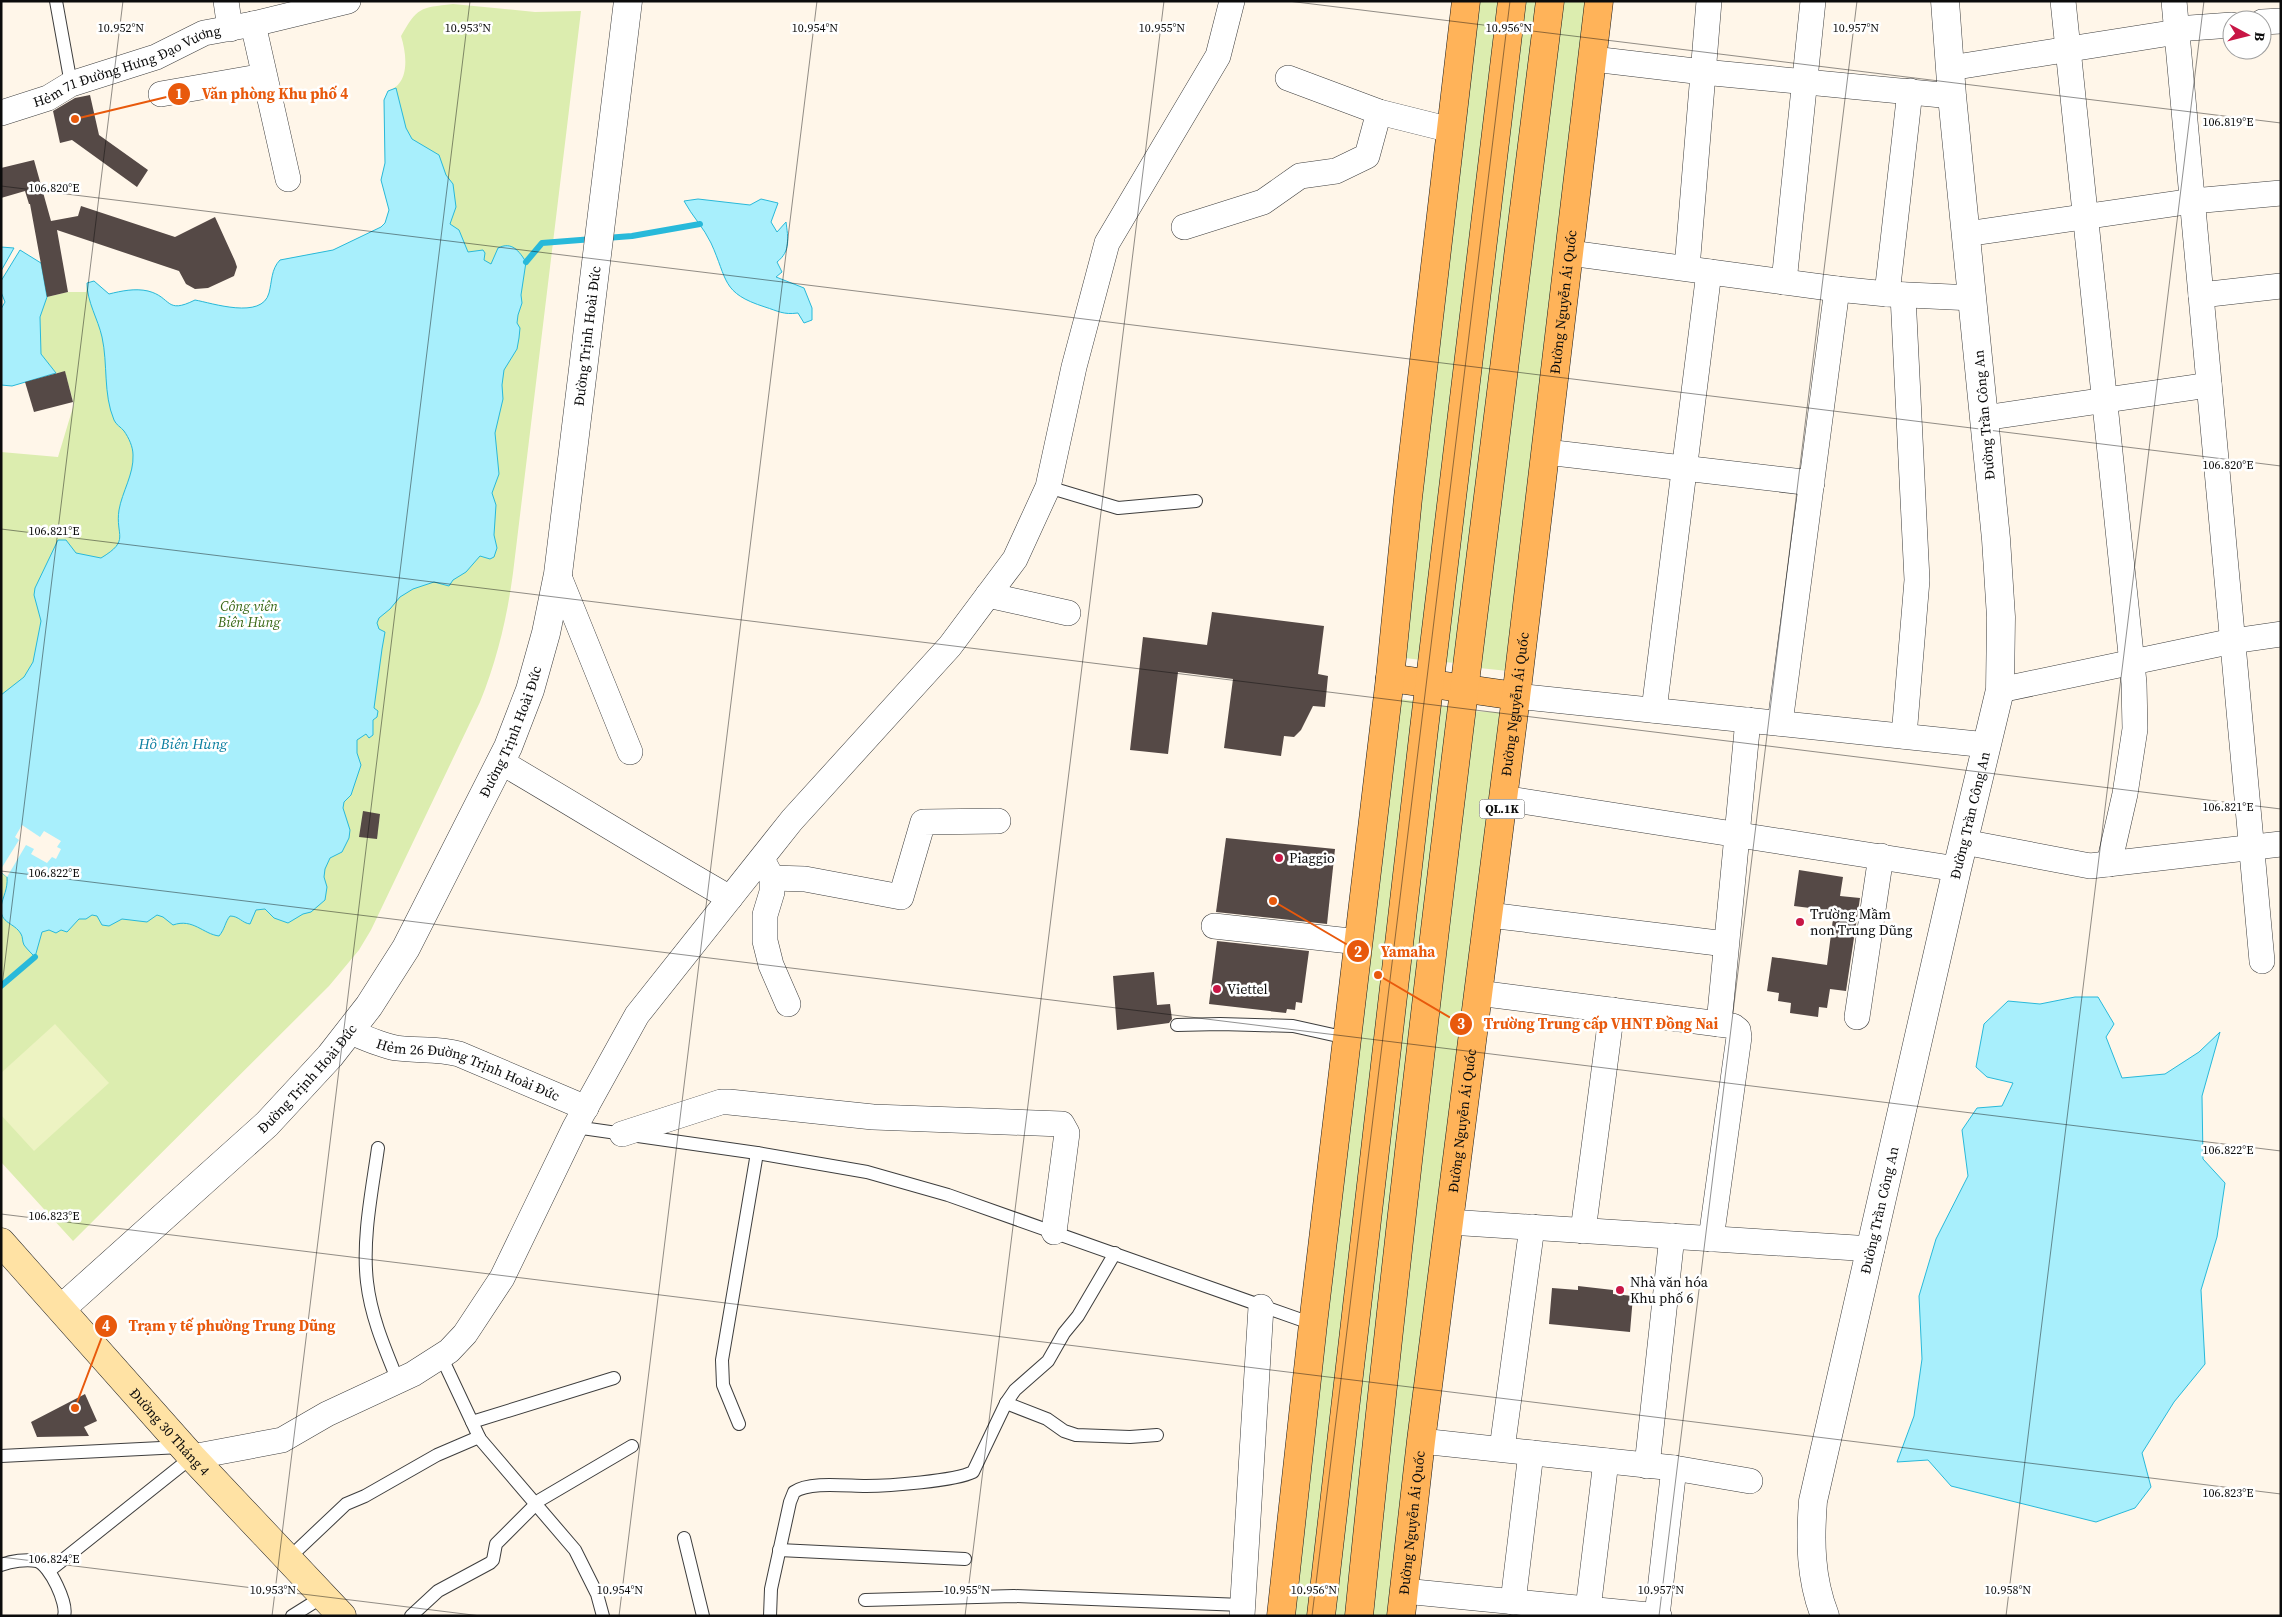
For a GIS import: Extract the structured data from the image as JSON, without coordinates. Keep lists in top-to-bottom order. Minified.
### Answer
{"streets":{"main road":["Đường Nguyễn Ái Quốc","QL.1K","Đường 30 Tháng 4"],"street":["Hẻm 71 Đường Hưng Đạo Vương","Đường Trịnh Hoài Đức","Đường Trần Công An","Hẻm 26 Đường Trịnh Hoài Đức"]},"crossings":[["Đường Trịnh Hoài Đức","Hẻm 26 Đường Trịnh Hoài Đức"],["Đường Trịnh Hoài Đức","Đường 30 Tháng 4"]],"water":["Hồ Biên Hùng"],"parks":["Công viên Biên Hùng"],"places":["Văn phòng Khu phố 4","Piaggio","Yamaha","Trường Mầm non Trung Dũng","Trường Trung cấp VHNT Đồng Nai","Viettel","Nhà văn hóa Khu phố 6","Trạm y tế phường Trung Dũng"],"north":"right","coordinates":["10.952°N","10.953°N","10.954°N","10.955°N","10.956°N","10.957°N","106.819°E","106.820°E","106.821°E","106.822°E","106.823°E","106.824°E","10.958°N"]}
